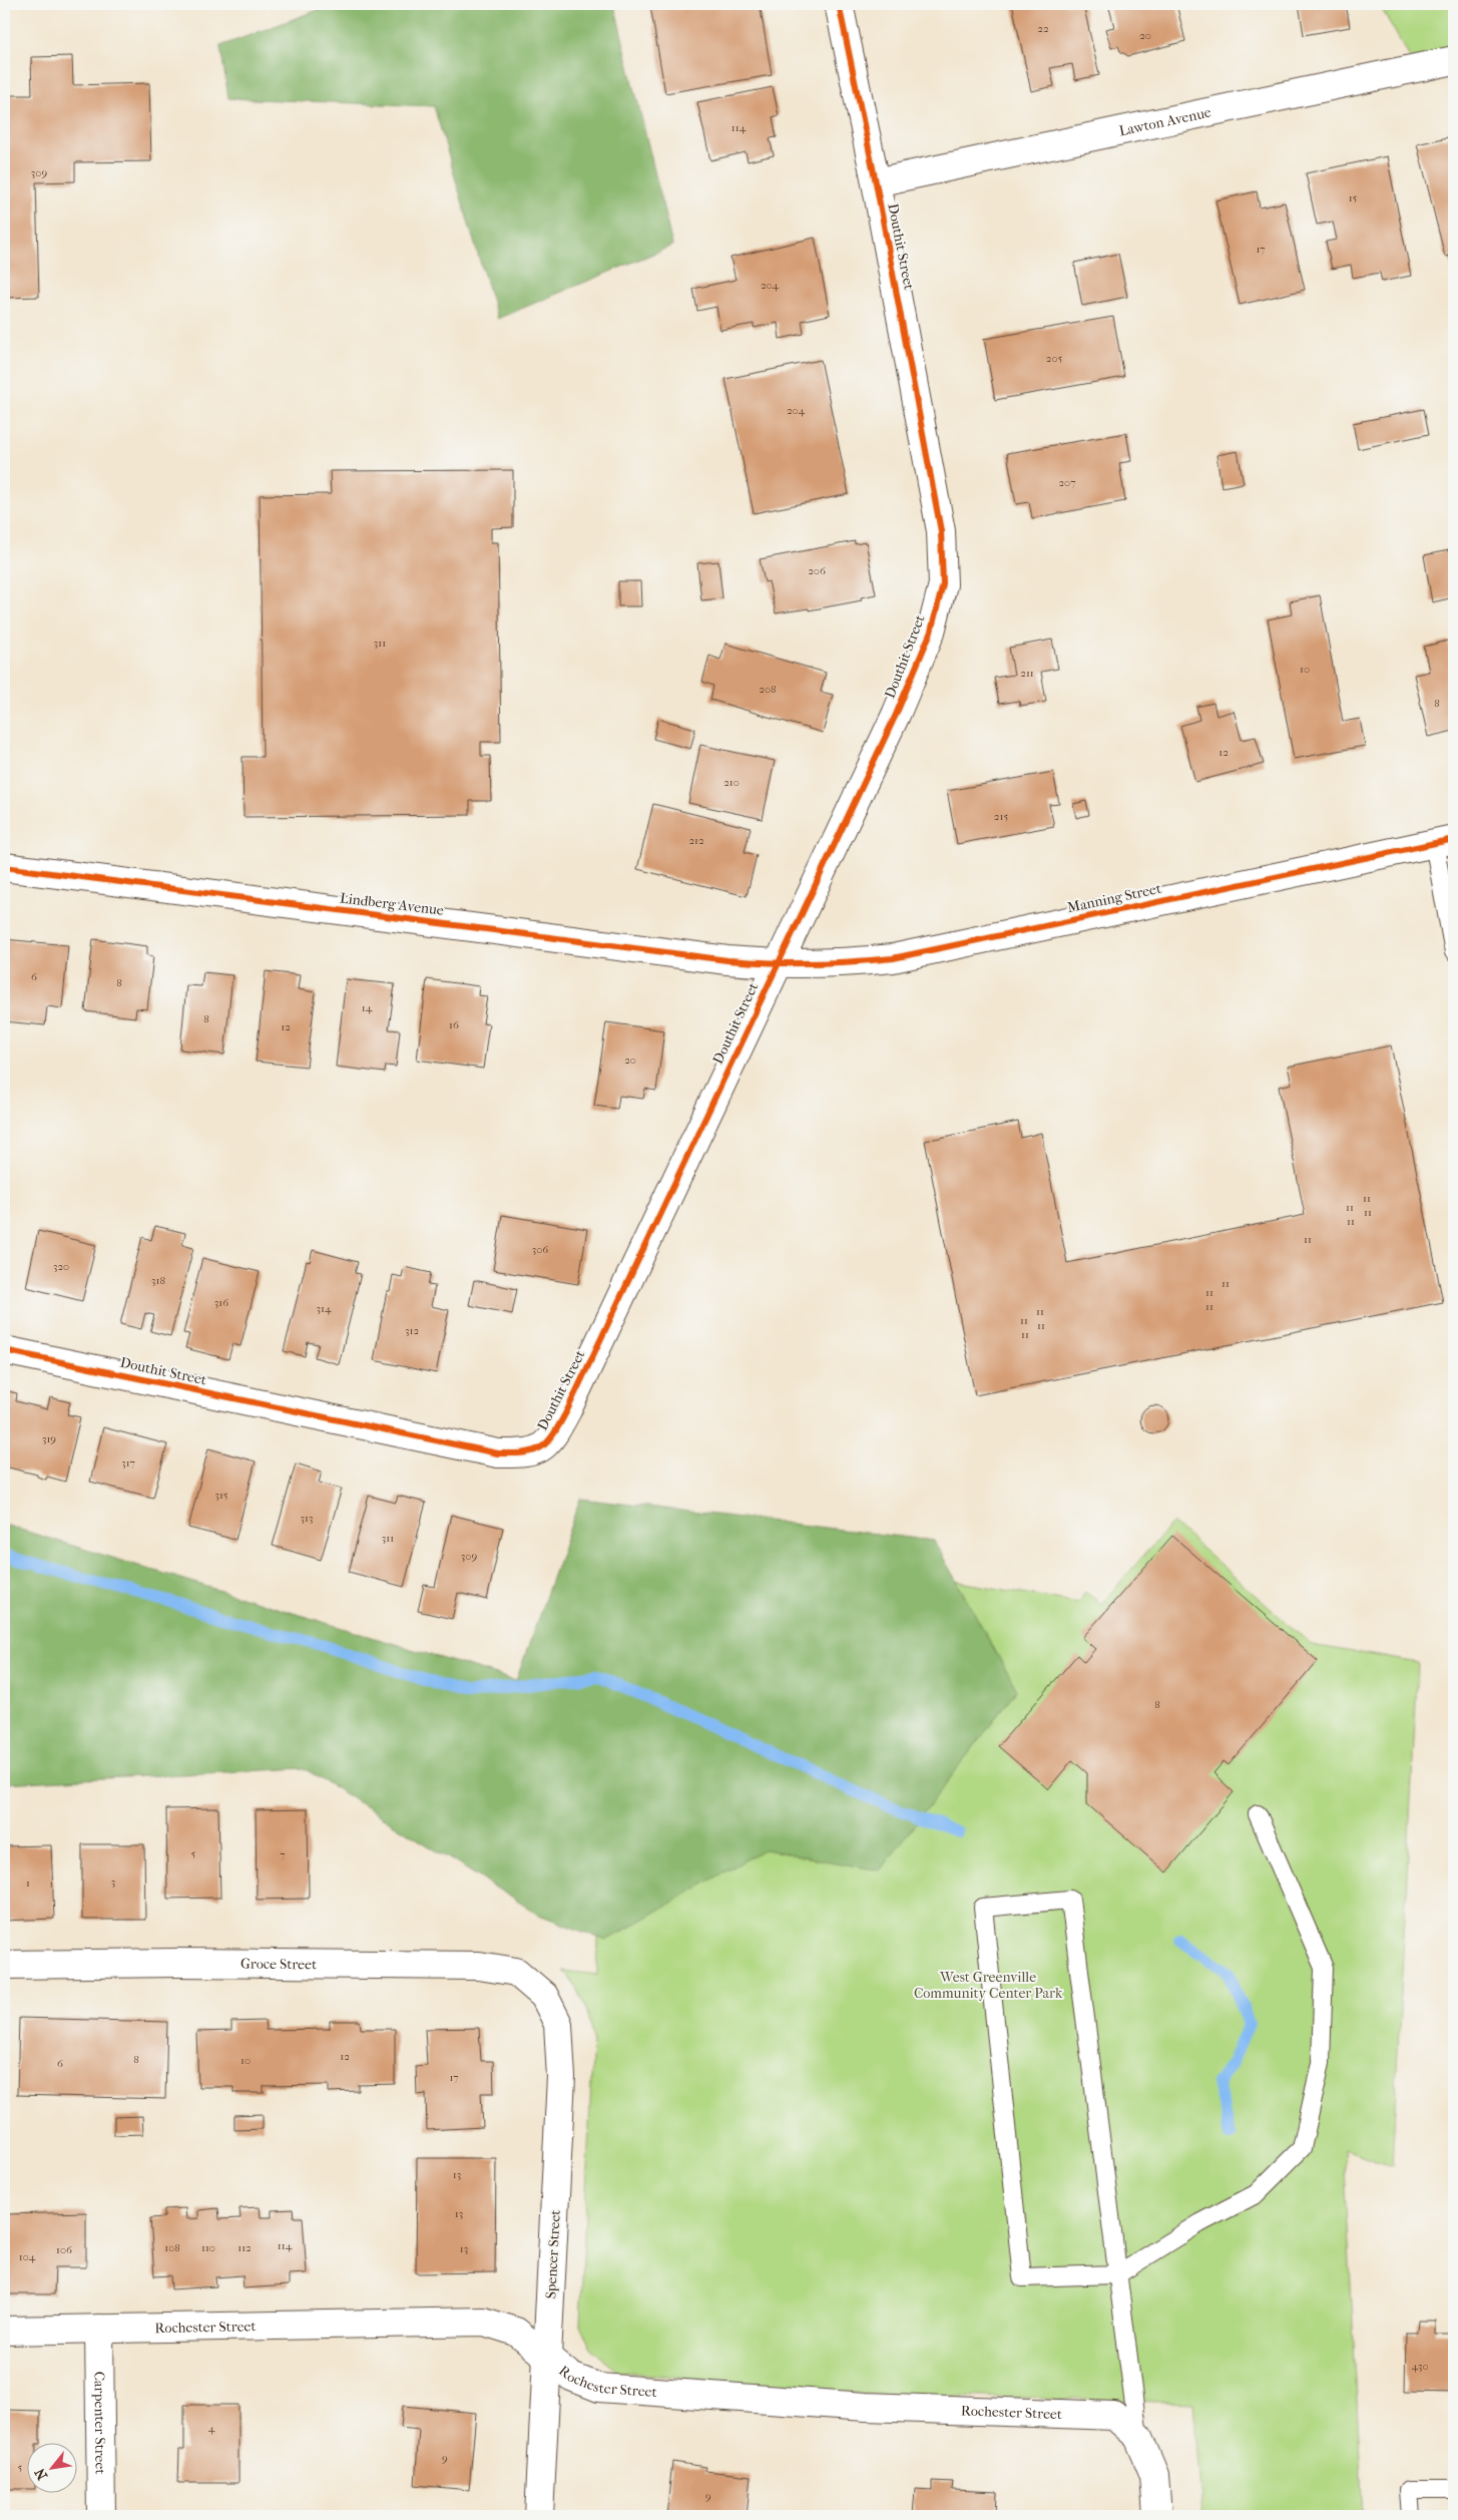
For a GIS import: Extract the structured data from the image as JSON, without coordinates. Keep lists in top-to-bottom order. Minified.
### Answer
{"streets":{"street":["Lawton Avenue","Douthit Street","Manning Street","Lindberg Avenue","Groce Street","Spencer Street","Rochester Street","Carpenter Street"]},"crossings":[["Lawton Avenue","Douthit Street"],["Douthit Street","Manning Street"],["Douthit Street","Lindberg Avenue"],["Manning Street","Lindberg Avenue"],["Groce Street","Spencer Street"],["Spencer Street","Rochester Street"],["Rochester Street","Carpenter Street"]],"parks":["West Greenville Community Center Park"],"house_numbers":["22","20","114","309","15","17","204","205","204","207","206","311","10","211","208","8","12","210","215","212","6","8","14","8","16","12","20","11","11","11","11","11","306","320","318","11","11","316","11","314","11","11","11","312","11","319","317","315","313","311","309","8","5","7","3","1","12","8","10","6","17","13","13","114","108","110","112","13","106","104","430","4","9","5","9"],"north":"bottom left"}
